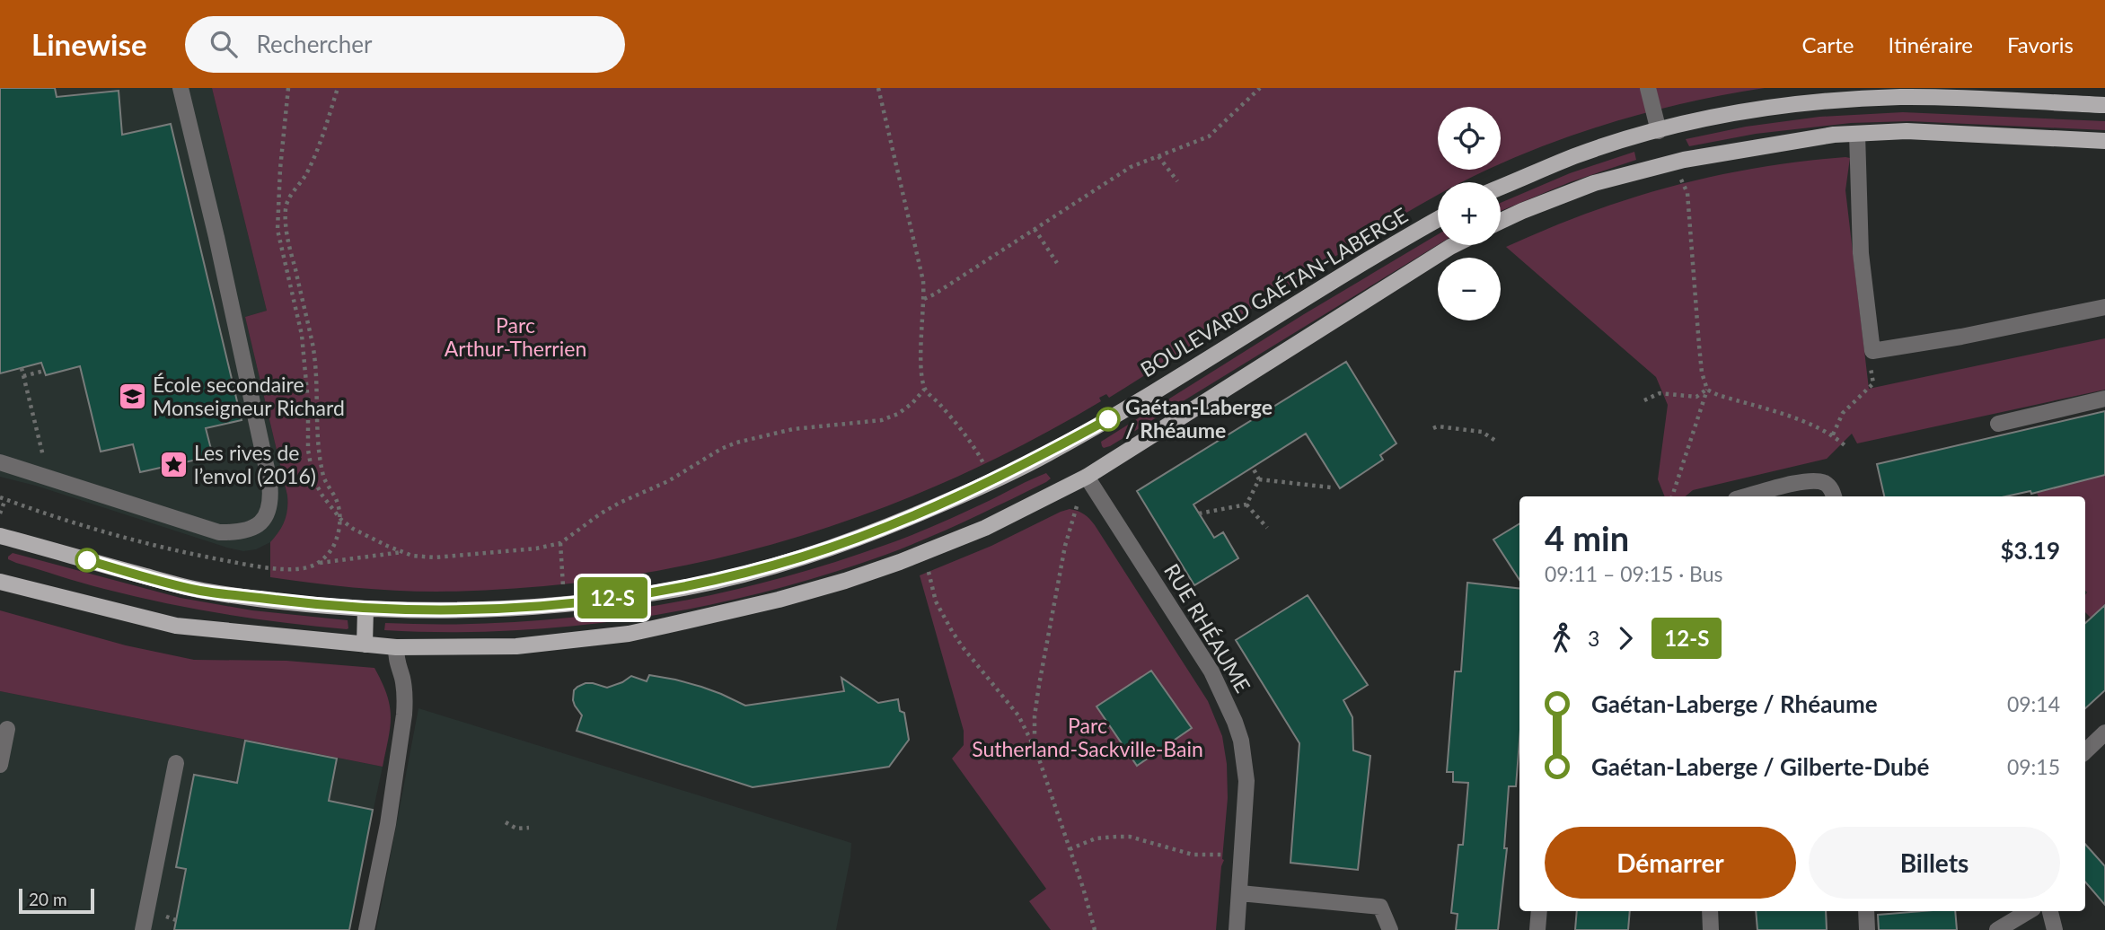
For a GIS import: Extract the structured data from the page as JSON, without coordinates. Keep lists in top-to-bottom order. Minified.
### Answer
{"streets":{"main road":["BOULEVARD GAÉTAN-LABERGE"],"street":["RUE RHÉAUME"]},"parks":["Parc Arthur-Therrien","Parc Sutherland-Sackville-Bain"],"places":{"school or university":["École secondaire Monseigneur Richard"],"other":["Gaétan-Laberge / Rhéaume"],"place":["Les rives de l’envol (2016)"]},"lines":["bus line 12-S"],"scale_bar":"20 m","page":{"header":"Linewise","search":"Rechercher","nav":["Carte","Itinéraire","Favoris"],"on_map":"12-S","map_buttons":["+","−"],"heading":["4 min","09:11 – 09:15 · Bus","$3.19"],"legs":["3","12-S"],"list":[{"name":"Gaétan-Laberge / Rhéaume","value":"09:14"},{"name":"Gaétan-Laberge / Gilberte-Dubé","value":"09:15"}],"buttons":["Démarrer","Billets"],"scale":"20 m"}}
